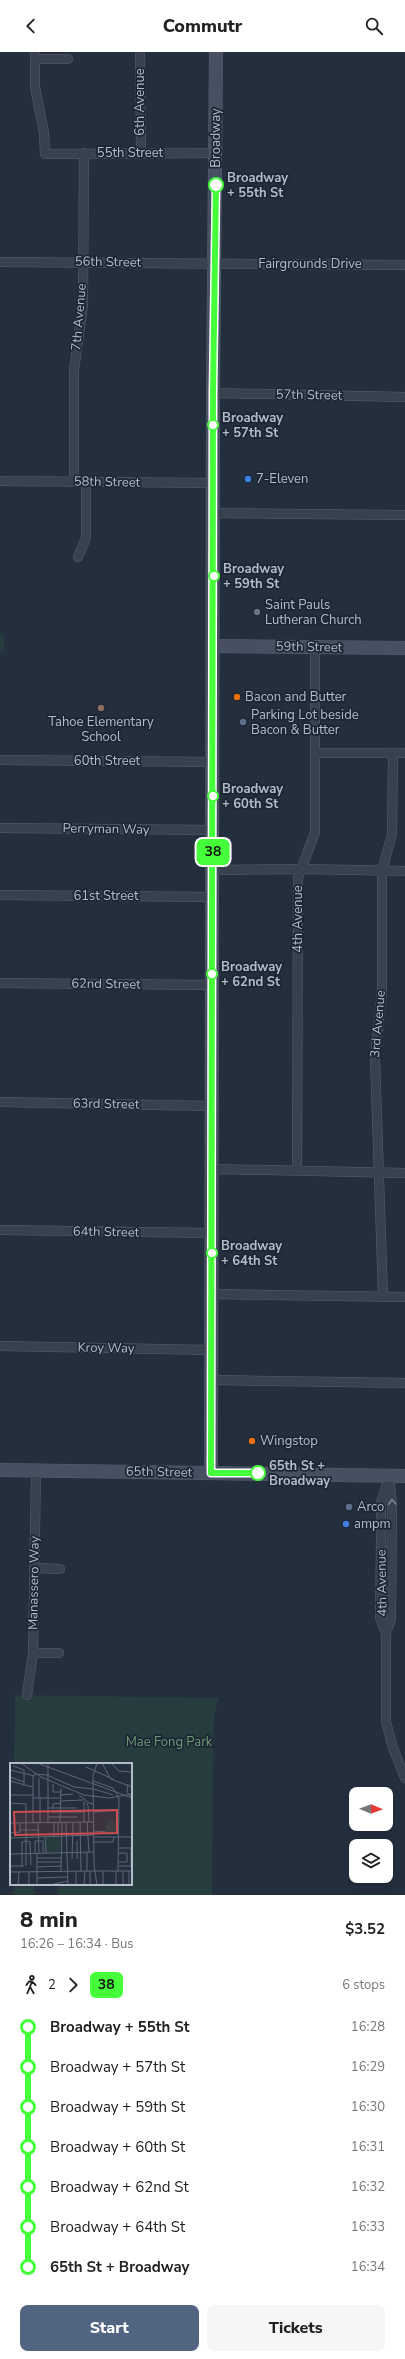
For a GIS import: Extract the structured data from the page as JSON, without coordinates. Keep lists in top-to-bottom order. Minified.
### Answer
{"streets":{"main road":["Broadway","59th Street","65th Street"],"street":["6th Avenue","55th Street","56th Street","Fairgrounds Drive","7th Avenue","57th Street","58th Street","60th Street","Perryman Way","61st Street","4th Avenue","62nd Street","3rd Avenue","63rd Street","64th Street","Kroy Way","Manassero Way"]},"crossings":[["6th Avenue","55th Street"],["Broadway","55th Street"],["Broadway","56th Street"],["Broadway","Fairgrounds Drive"],["Broadway","57th Street"],["Broadway","58th Street"],["Broadway","59th Street"],["Broadway","60th Street"],["Broadway","Perryman Way"],["Broadway","61st Street"],["Broadway","62nd Street"],["Broadway","63rd Street"],["Broadway","64th Street"],["Broadway","Kroy Way"],["Broadway","65th Street"],["55th Street","7th Avenue"],["56th Street","Fairgrounds Drive"],["56th Street","7th Avenue"],["7th Avenue","58th Street"],["59th Street","4th Avenue"],["4th Avenue","65th Street"],["65th Street","Manassero Way"]],"parks":["Mae Fong Park"],"places":["Broadway + 55th St","Broadway + 57th St","7-Eleven","Broadway + 59th St","Saint Pauls Lutheran Church","Bacon and Butter","Tahoe Elementary School","Parking Lot beside Bacon & Butter","Broadway + 60th St","Broadway + 62nd St","Broadway + 64th St","Wingstop","65th St + Broadway","Arco","ampm"],"lines":["bus line 38"],"north":"right","page":{"header":"Commutr","on_map":"38","heading":["8 min","16:26 – 16:34 · Bus","$3.52"],"legs":["2","38","6 stops"],"list":[{"name":"Broadway + 55th St","value":"16:28"},{"name":"Broadway + 57th St","value":"16:29"},{"name":"Broadway + 59th St","value":"16:30"},{"name":"Broadway + 60th St","value":"16:31"},{"name":"Broadway + 62nd St","value":"16:32"},{"name":"Broadway + 64th St","value":"16:33"},{"name":"65th St + Broadway","value":"16:34"}],"buttons":["Start","Tickets"]}}
